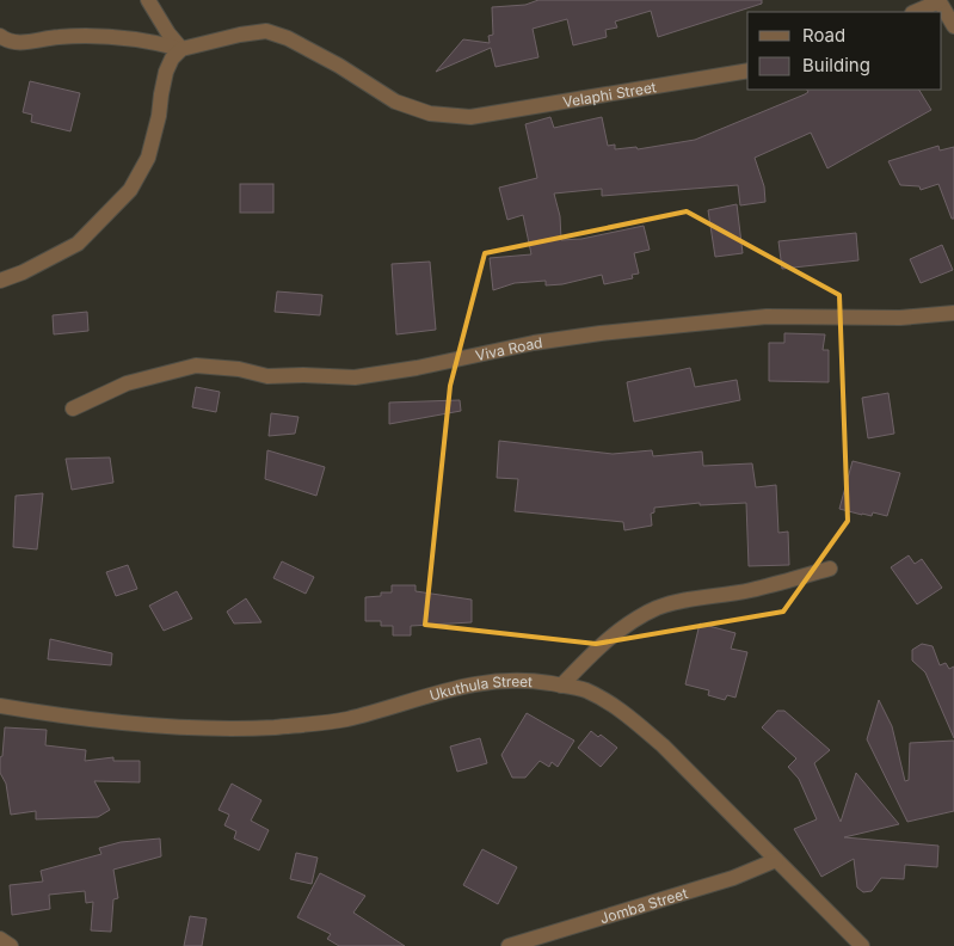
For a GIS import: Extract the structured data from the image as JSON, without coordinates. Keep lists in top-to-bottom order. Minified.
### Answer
{"streets":{"street":["Velaphi Street","Viva Road","Ukuthula Street","Jomba Street"]},"crossings":[["Ukuthula Street","Jomba Street"]],"legend":["Road","Building"]}
